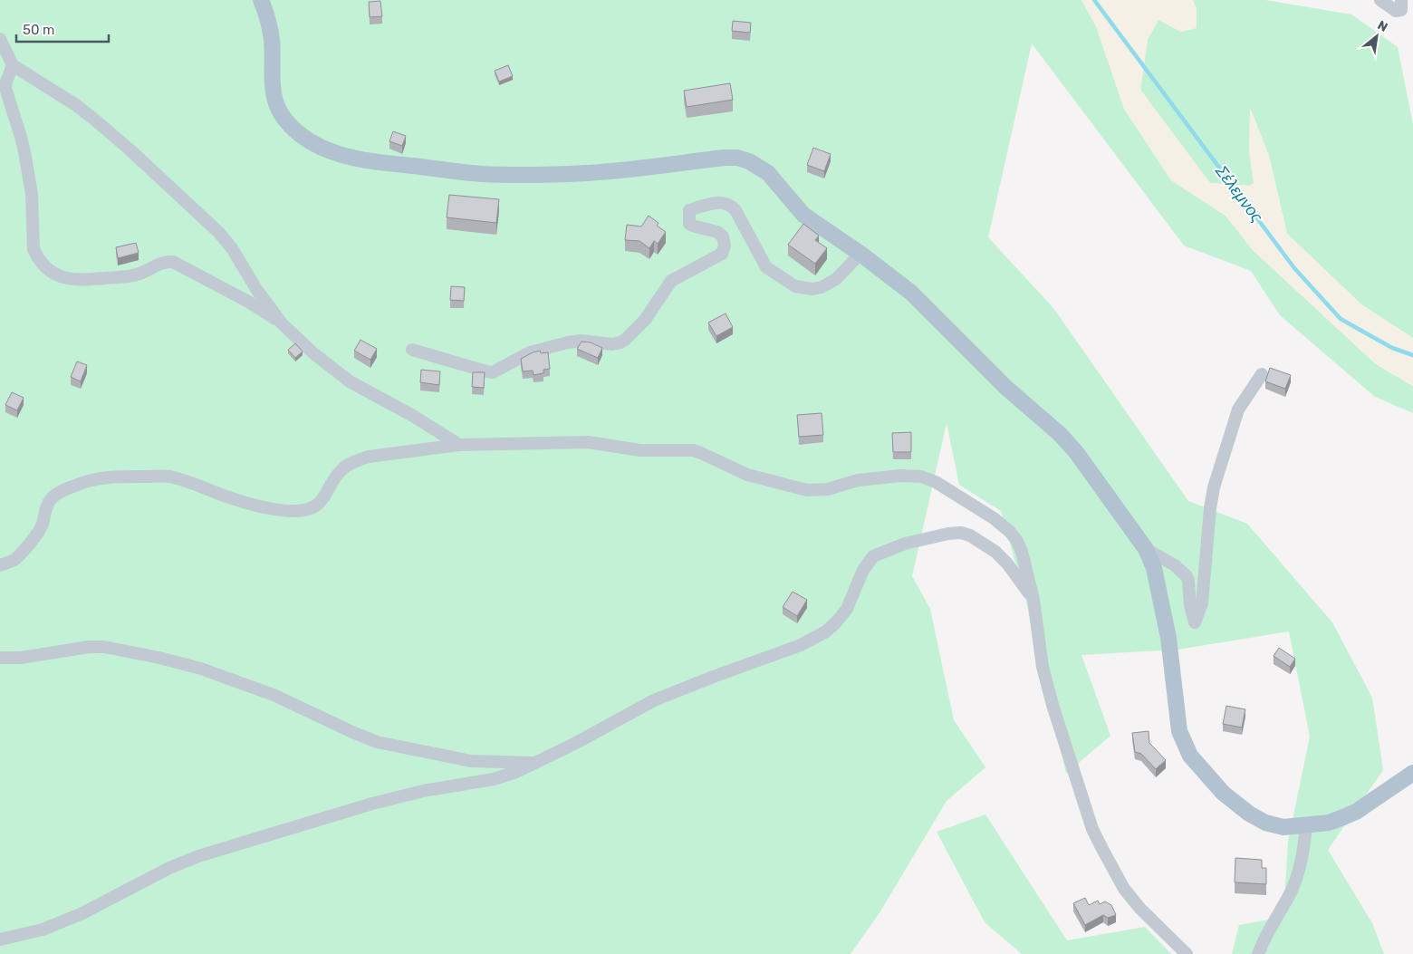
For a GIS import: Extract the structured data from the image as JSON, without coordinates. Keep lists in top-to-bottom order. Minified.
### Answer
{"water":["Σέλεμνος"],"scale_bar":"50 m","north":"top right"}
